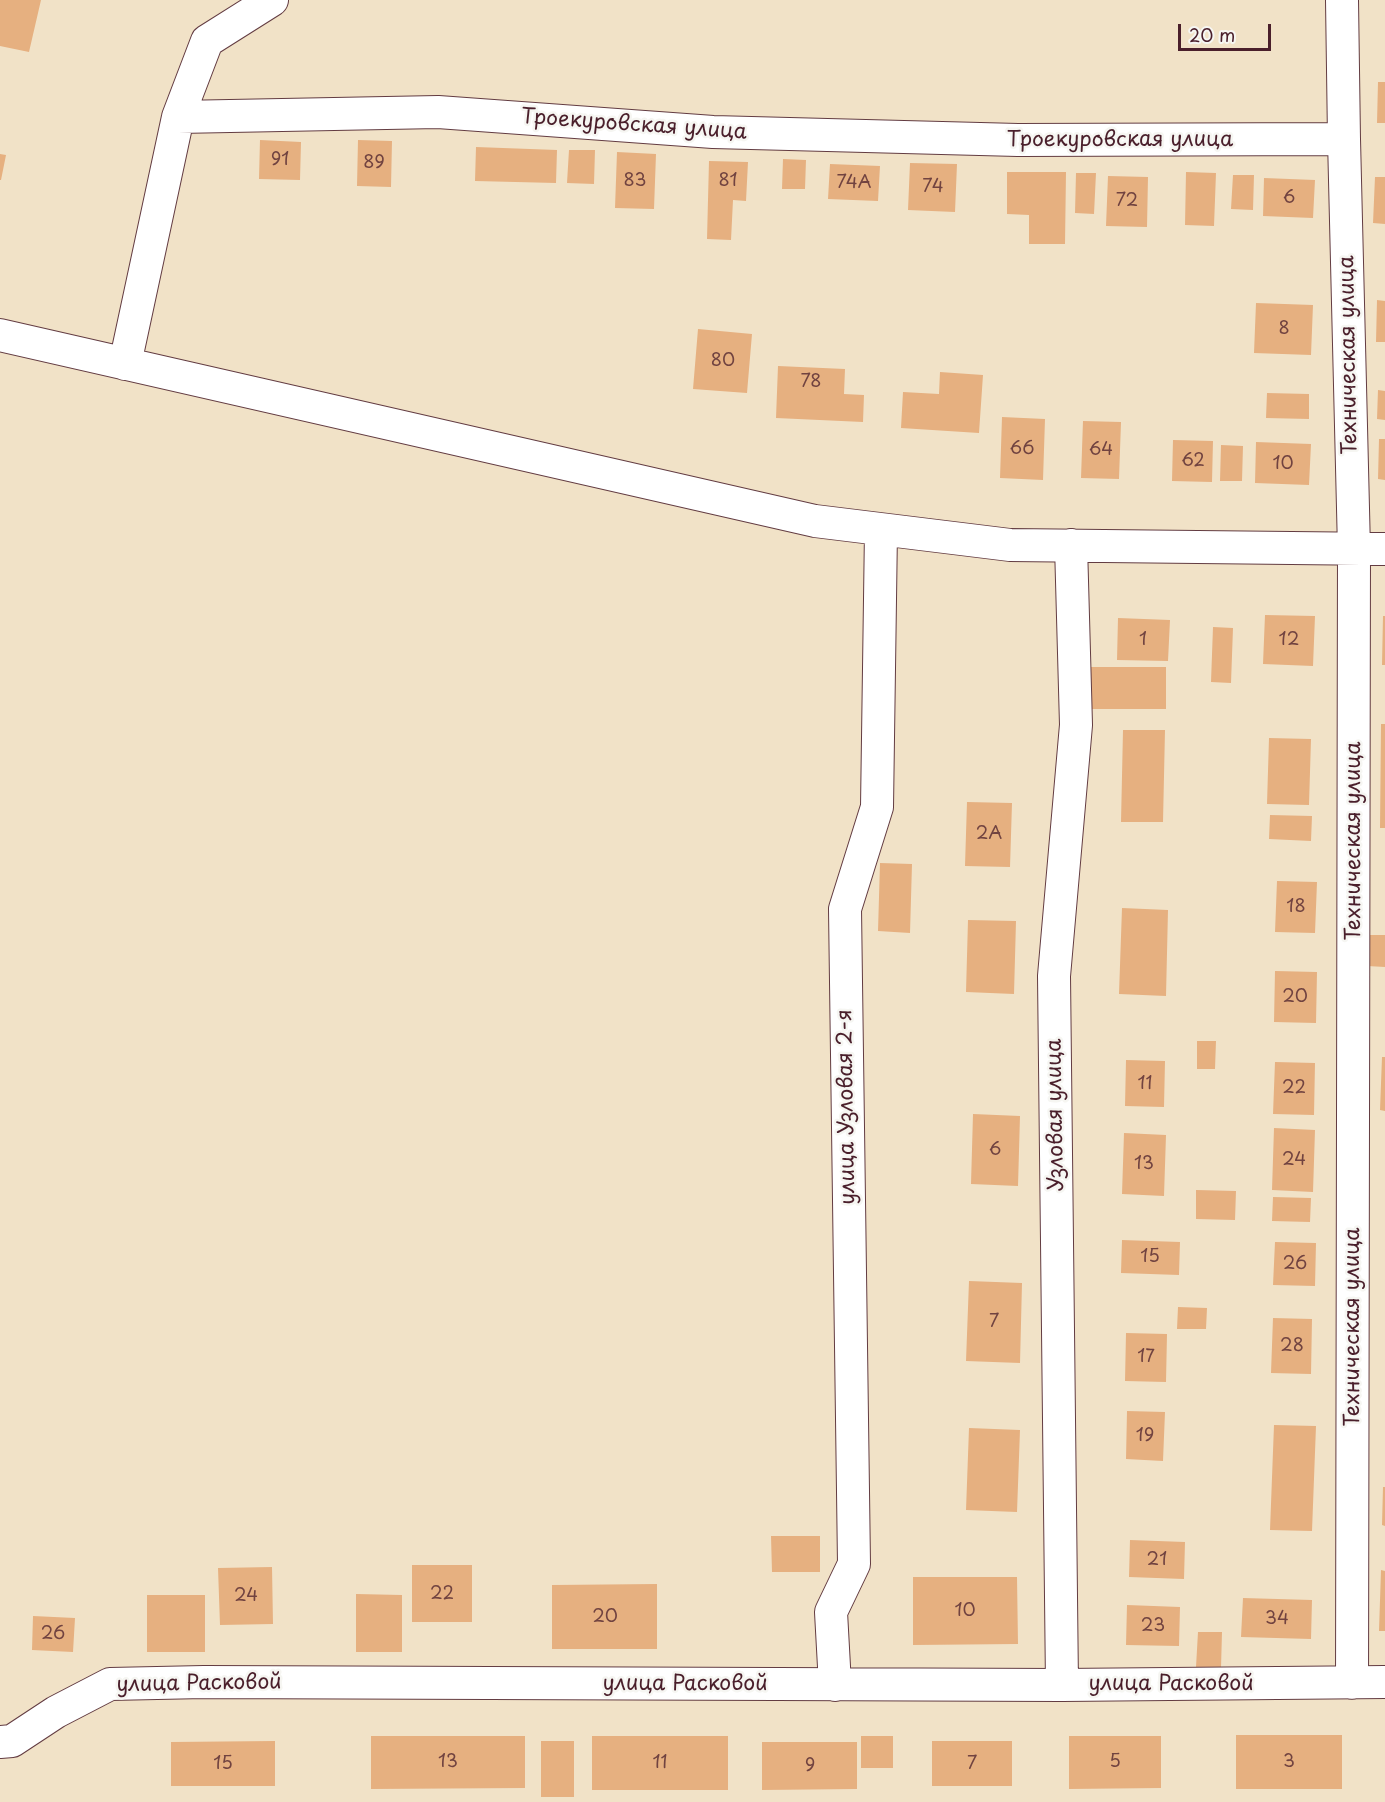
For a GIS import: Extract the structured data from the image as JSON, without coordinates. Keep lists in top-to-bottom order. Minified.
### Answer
{"streets":{"street":["Троекуровская улица","Техническая улица","улица Узловая 2-я","Узловая улица","улица Расковой"]},"crossings":[["Троекуровская улица","Техническая улица"],["Техническая улица","улица Расковой"],["улица Узловая 2-я","улица Расковой"],["Узловая улица","улица Расковой"]],"house_numbers":["91","89","83","81","74А","74","6","72","8","80","78","66","64","62","10","1","12","2А","18","20","11","22","6","24","13","15","26","7","28","17","19","21","22","24","10","20","34","23","26","13","5","3","11","15","7","9"],"scale_bar":"20 m"}
